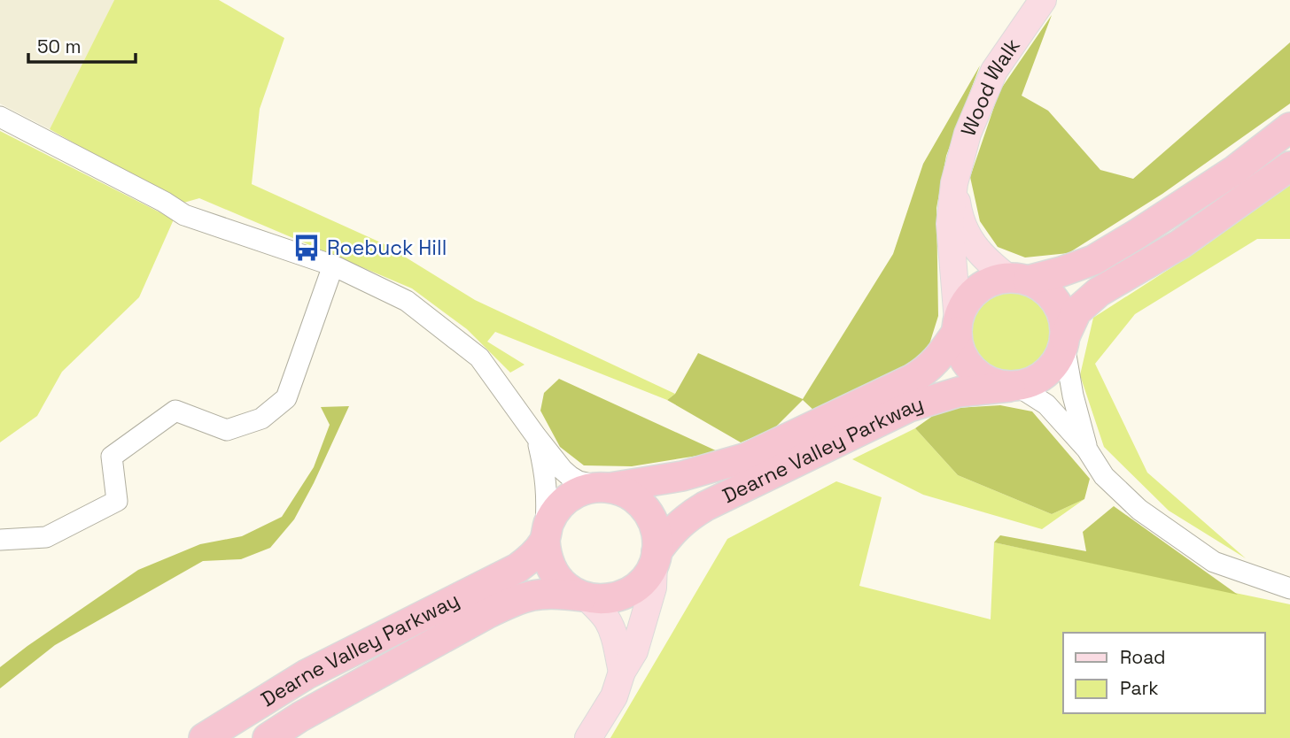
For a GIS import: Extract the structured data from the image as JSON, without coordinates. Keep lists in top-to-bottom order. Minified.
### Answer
{"streets":{"highway":["Dearne Valley Parkway"],"main road":["Wood Walk"]},"crossings":[["Wood Walk","Dearne Valley Parkway"]],"places":{"bus stop":["Roebuck Hill"]},"legend":["Road","Park"],"scale_bar":"50 m"}
